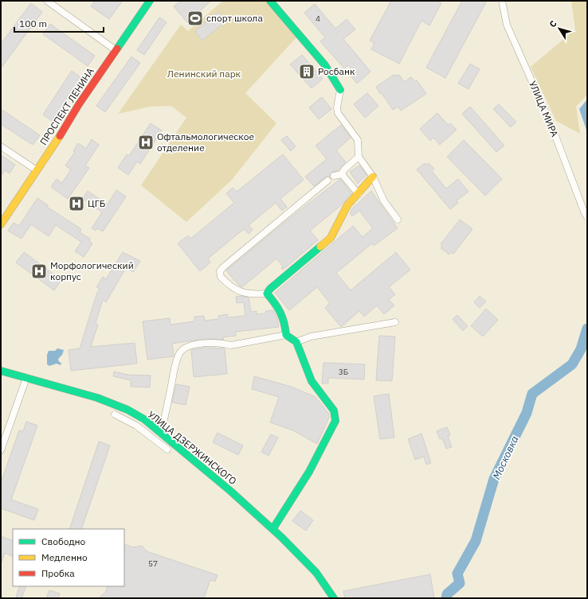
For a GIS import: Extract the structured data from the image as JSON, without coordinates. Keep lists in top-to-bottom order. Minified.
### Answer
{"streets":{"main road":["ПРОСПЕКТ ЛЕНИНА","УЛИЦА ДЗЕРЖИНСКОГО"],"street":["УЛИЦА МИРА"]},"water":["Московка"],"parks":["Ленинский парк"],"places":{"sports":["спорт школа"],"building":["Росбанк"],"hospital":["Офтальмологическое отделение","ЦГБ","Морфологический корпус"]},"house_numbers":["4","3Б","57"],"legend":["Свободно","Медленно","Пробка"],"scale_bar":"100 m","north":"top left"}
